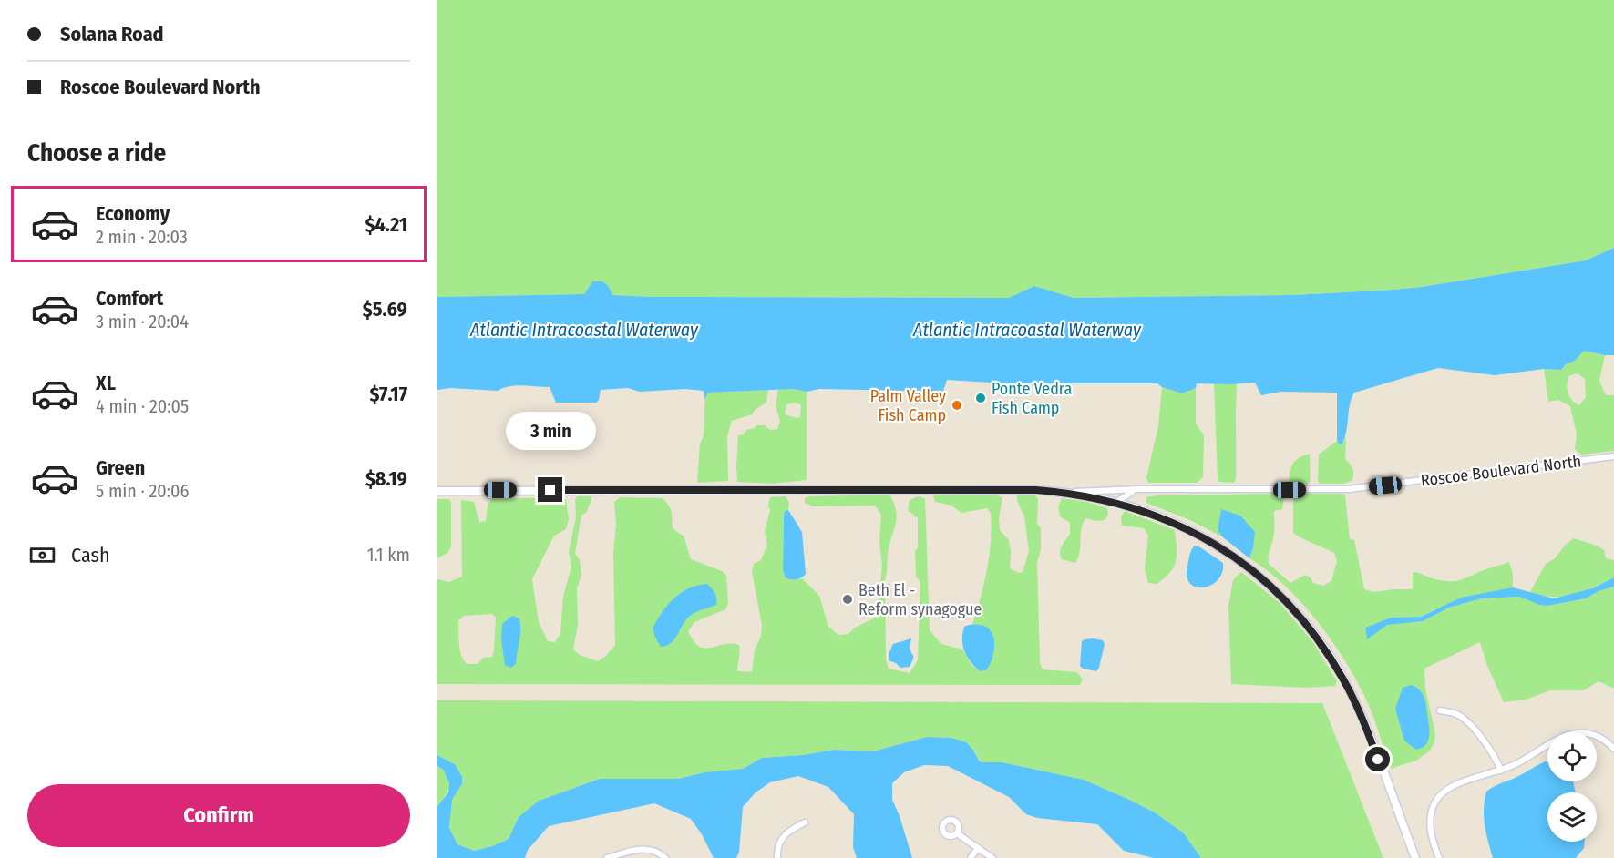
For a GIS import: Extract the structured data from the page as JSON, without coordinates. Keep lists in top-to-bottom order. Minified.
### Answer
{"streets":{"street":["Roscoe Boulevard North"]},"water":["Atlantic Intracoastal Waterway"],"places":["Ponte Vedra Fish Camp","Palm Valley Fish Camp","Beth El - Reform synagogue"],"page":{"banner":["Solana Road","Roscoe Boulevard North"],"heading":"Choose a ride","list":[{"name":"Economy","note":"2 min · 20:03","value":"$4.21"},{"name":"Comfort","note":"3 min · 20:04","value":"$5.69"},{"name":"XL","note":"4 min · 20:05","value":"$7.17"},{"name":"Green","note":"5 min · 20:06","value":"$8.19"}],"bubble":"3 min","pay":["Cash","1.1 km"],"buttons":"Confirm"}}
